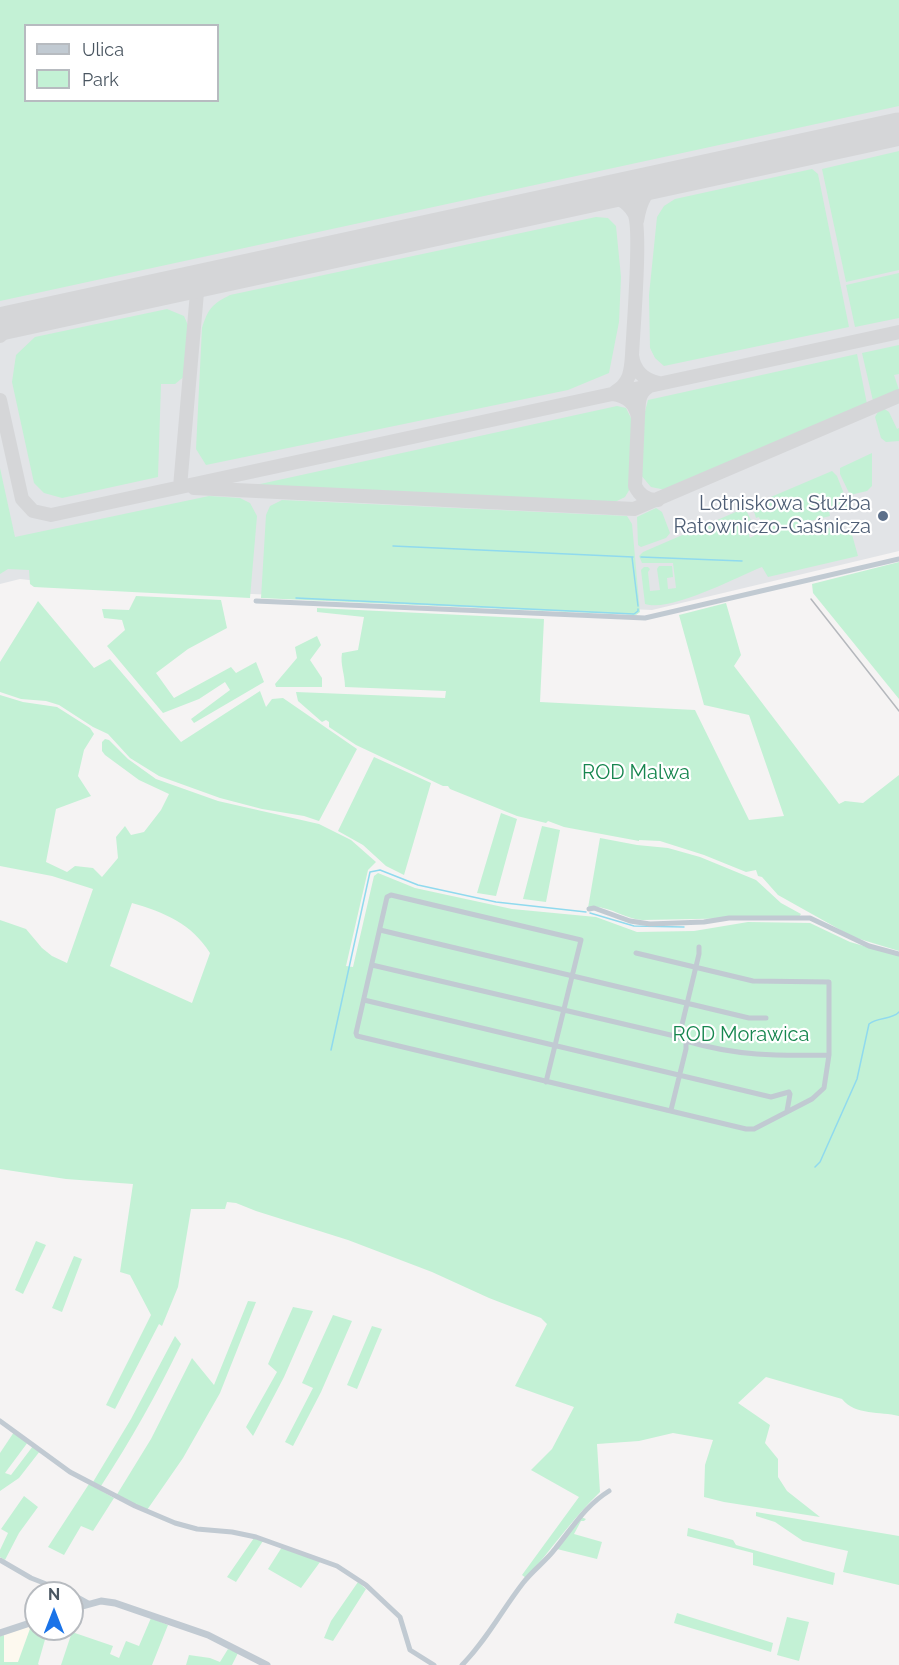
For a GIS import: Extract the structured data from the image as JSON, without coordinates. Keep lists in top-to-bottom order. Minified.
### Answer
{"parks":["ROD Malwa","ROD Morawica"],"places":["Lotniskowa Służba Ratowniczo-Gaśnicza"],"legend":["Ulica","Park"],"north":"top"}
